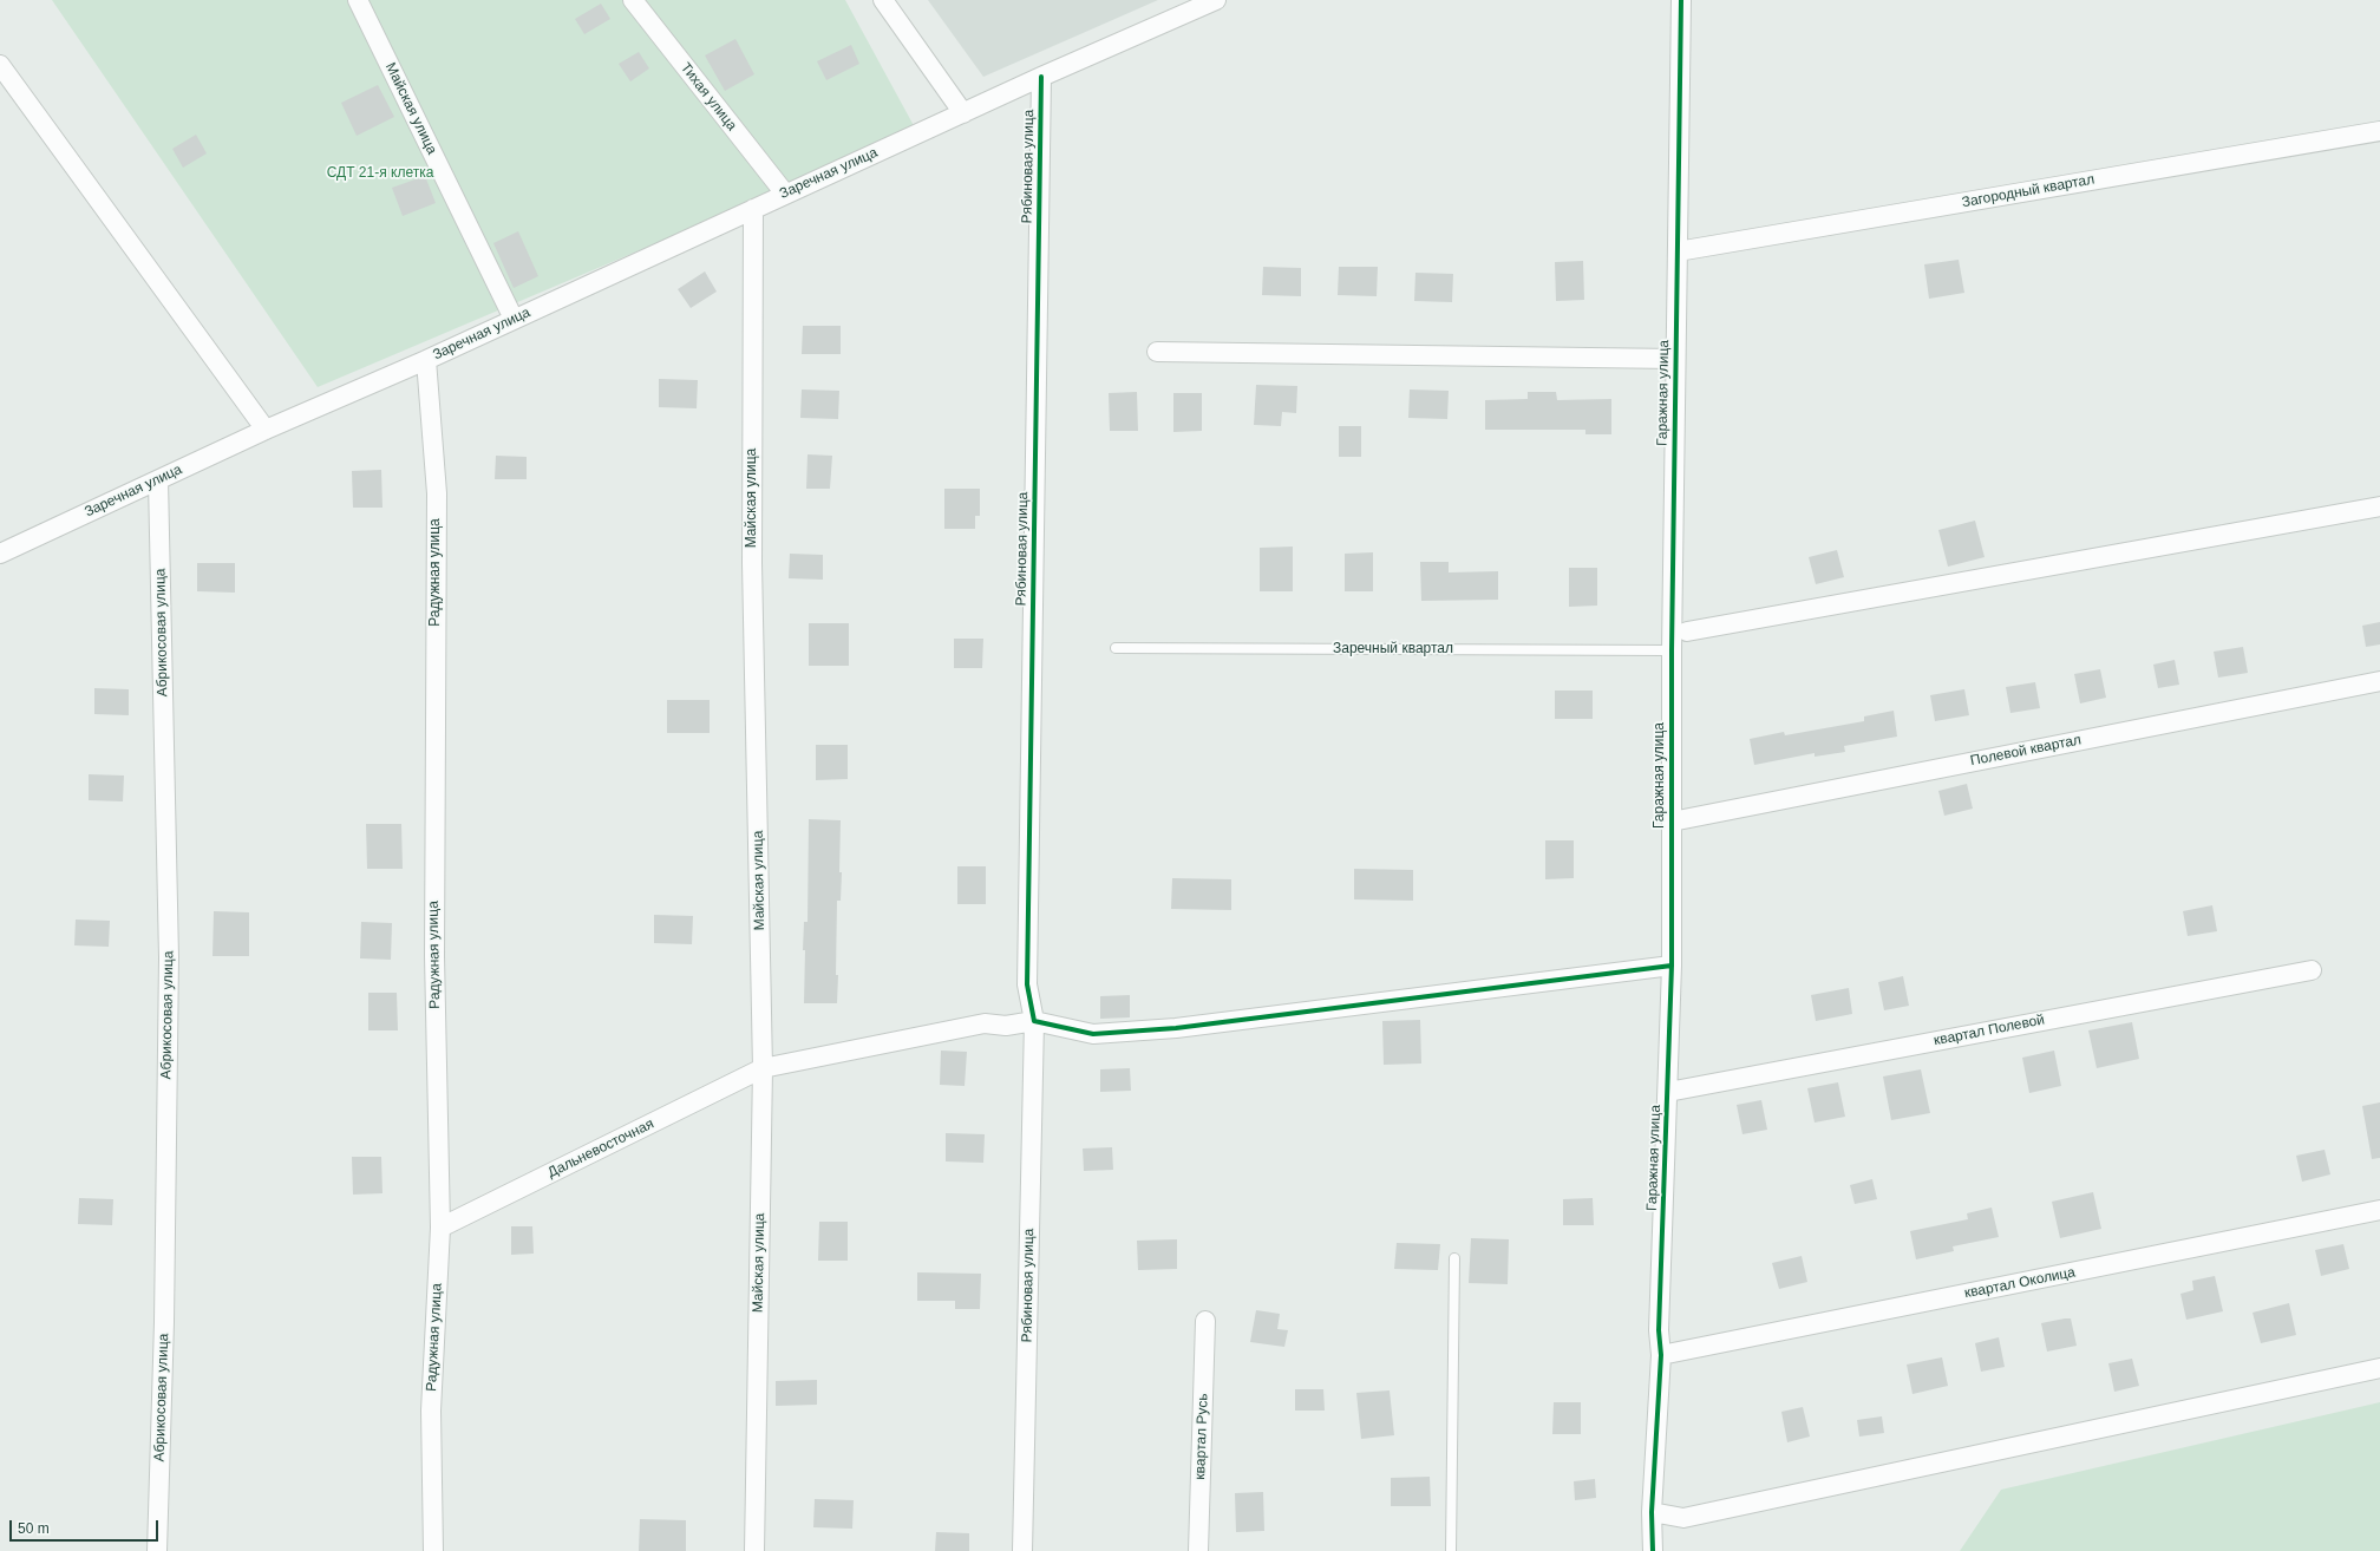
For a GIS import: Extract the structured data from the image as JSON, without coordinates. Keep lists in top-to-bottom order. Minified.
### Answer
{"streets":{"street":["Тихая улица","Майская улица","Рябиновая улица","Заречная улица","Загородный квартал","Гаражная улица","Радужная улица","Абрикосовая улица","Полевой квартал","квартал Полевой","Дальневосточная","квартал Околица","квартал Русь"],"lane":["Заречный квартал"]},"crossings":[["Тихая улица","Заречная улица"],["Майская улица","Заречная улица"],["Майская улица","Дальневосточная"],["Рябиновая улица","Заречная улица"],["Заречная улица","Радужная улица"],["Заречная улица","Абрикосовая улица"],["Загородный квартал","Гаражная улица"],["Гаражная улица","Заречный квартал"],["Гаражная улица","Полевой квартал"],["Гаражная улица","квартал Полевой"],["Гаражная улица","квартал Околица"],["Радужная улица","Дальневосточная"]],"parks":["СДТ 21-я клетка"],"scale_bar":"50 m"}
